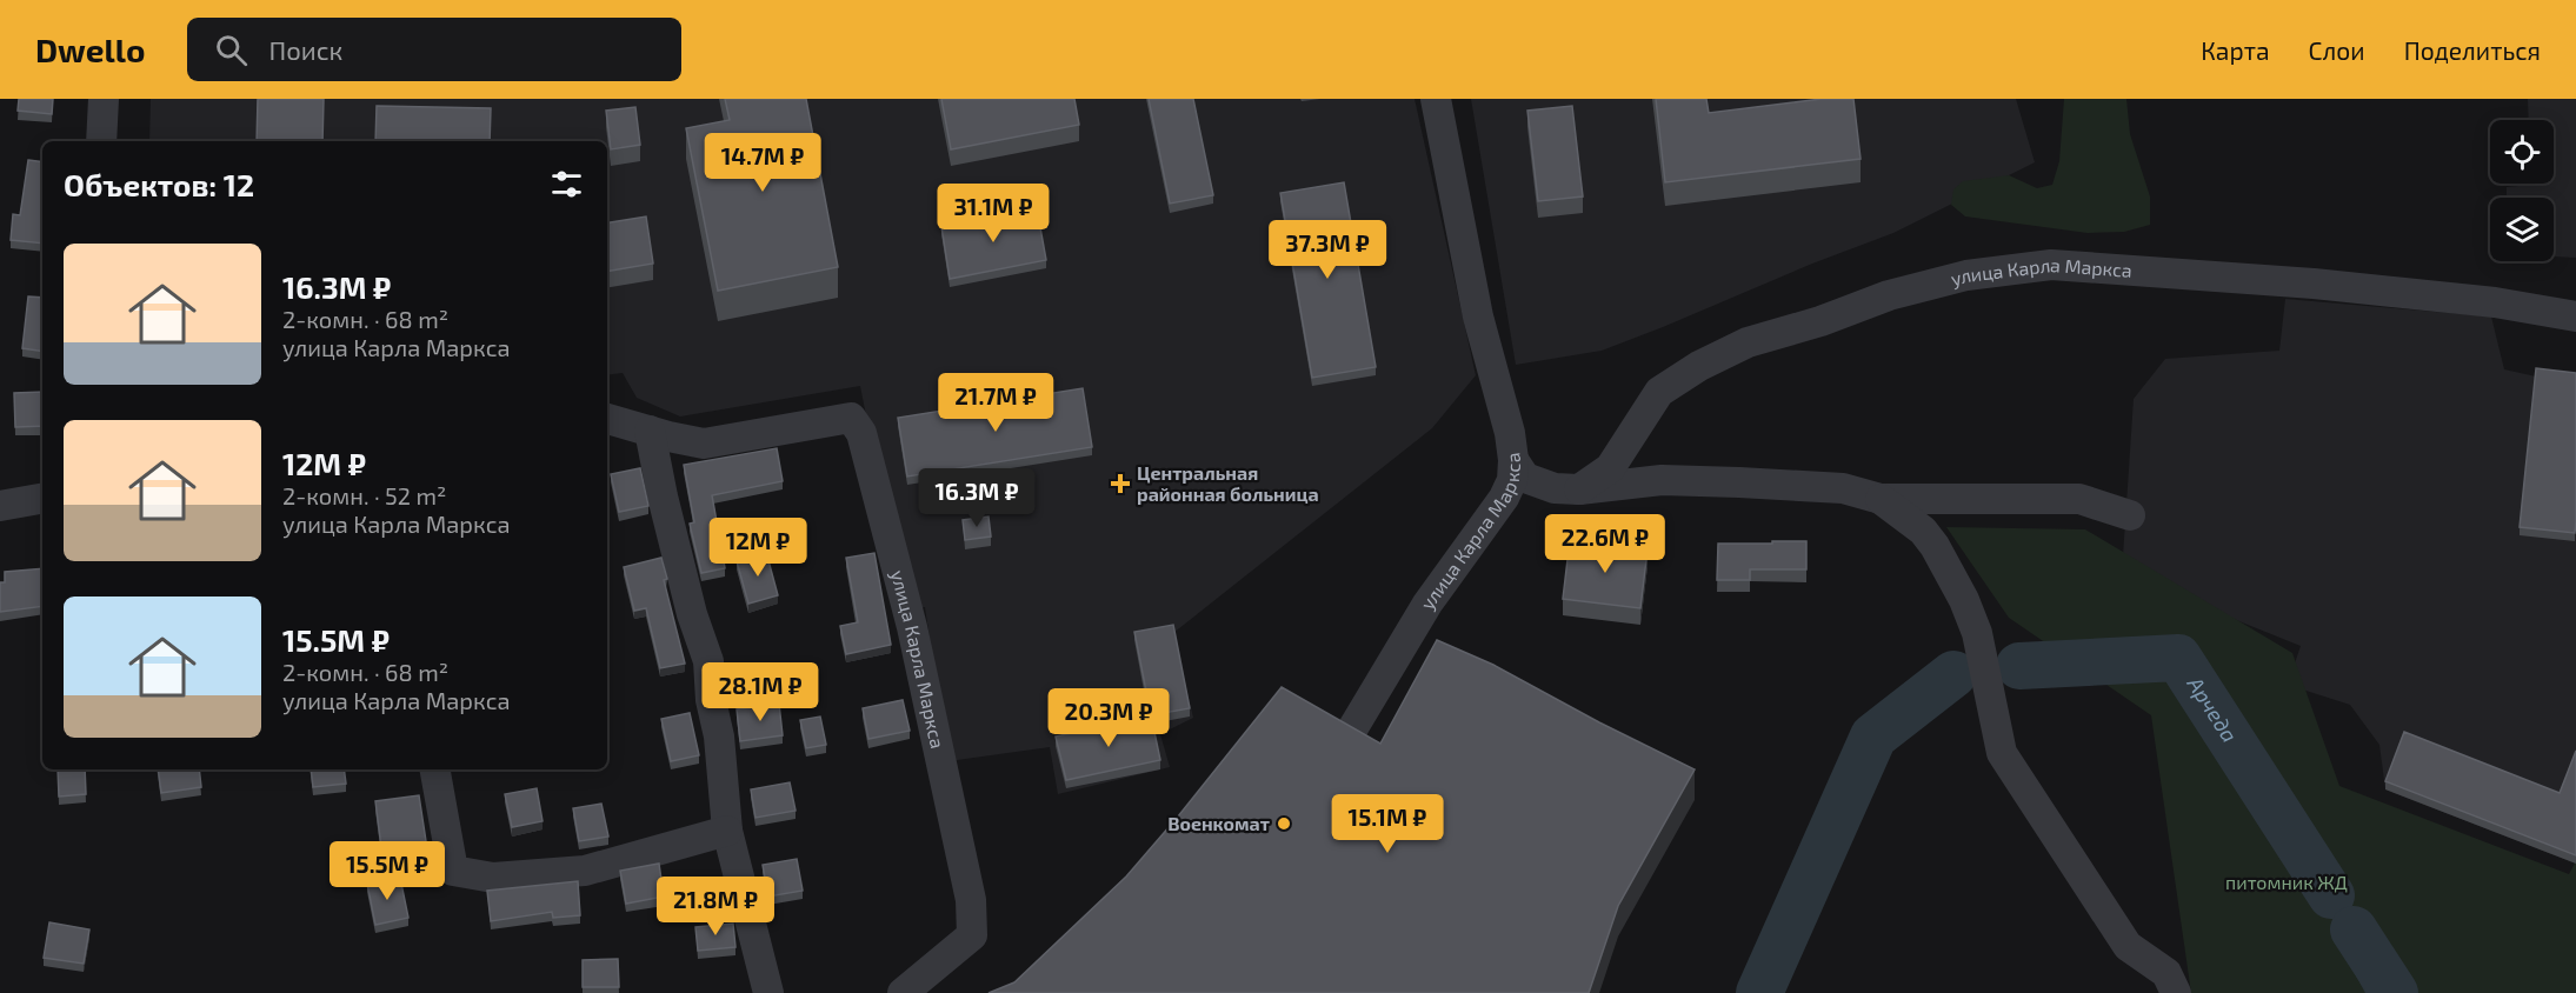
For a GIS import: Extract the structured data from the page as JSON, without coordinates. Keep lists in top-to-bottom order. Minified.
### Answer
{"streets":{"street":["улица Карла Маркса"]},"water":["Арчеда"],"parks":["питомник ЖД"],"places":{"health":["Центральная районная больница"],"other":["Военкомат"]},"page":{"header":"Dwello","search":"Поиск","nav":["Карта","Слои","Поделиться"],"price":["14.7M ₽","31.1M ₽","37.3M ₽","21.7M ₽","16.3M ₽","22.6M ₽","12M ₽","28.1M ₽","20.3M ₽","15.1M ₽","15.5M ₽","21.8M ₽"],"heading":"Объектов: 12","list":[{"name":"16.3M ₽","note":"2-комн. · 68 m² · улица Карла Маркса"},{"name":"12M ₽","note":"2-комн. · 52 m² · улица Карла Маркса"},{"name":"15.5M ₽","note":"2-комн. · 68 m² · улица Карла Маркса"}]}}
